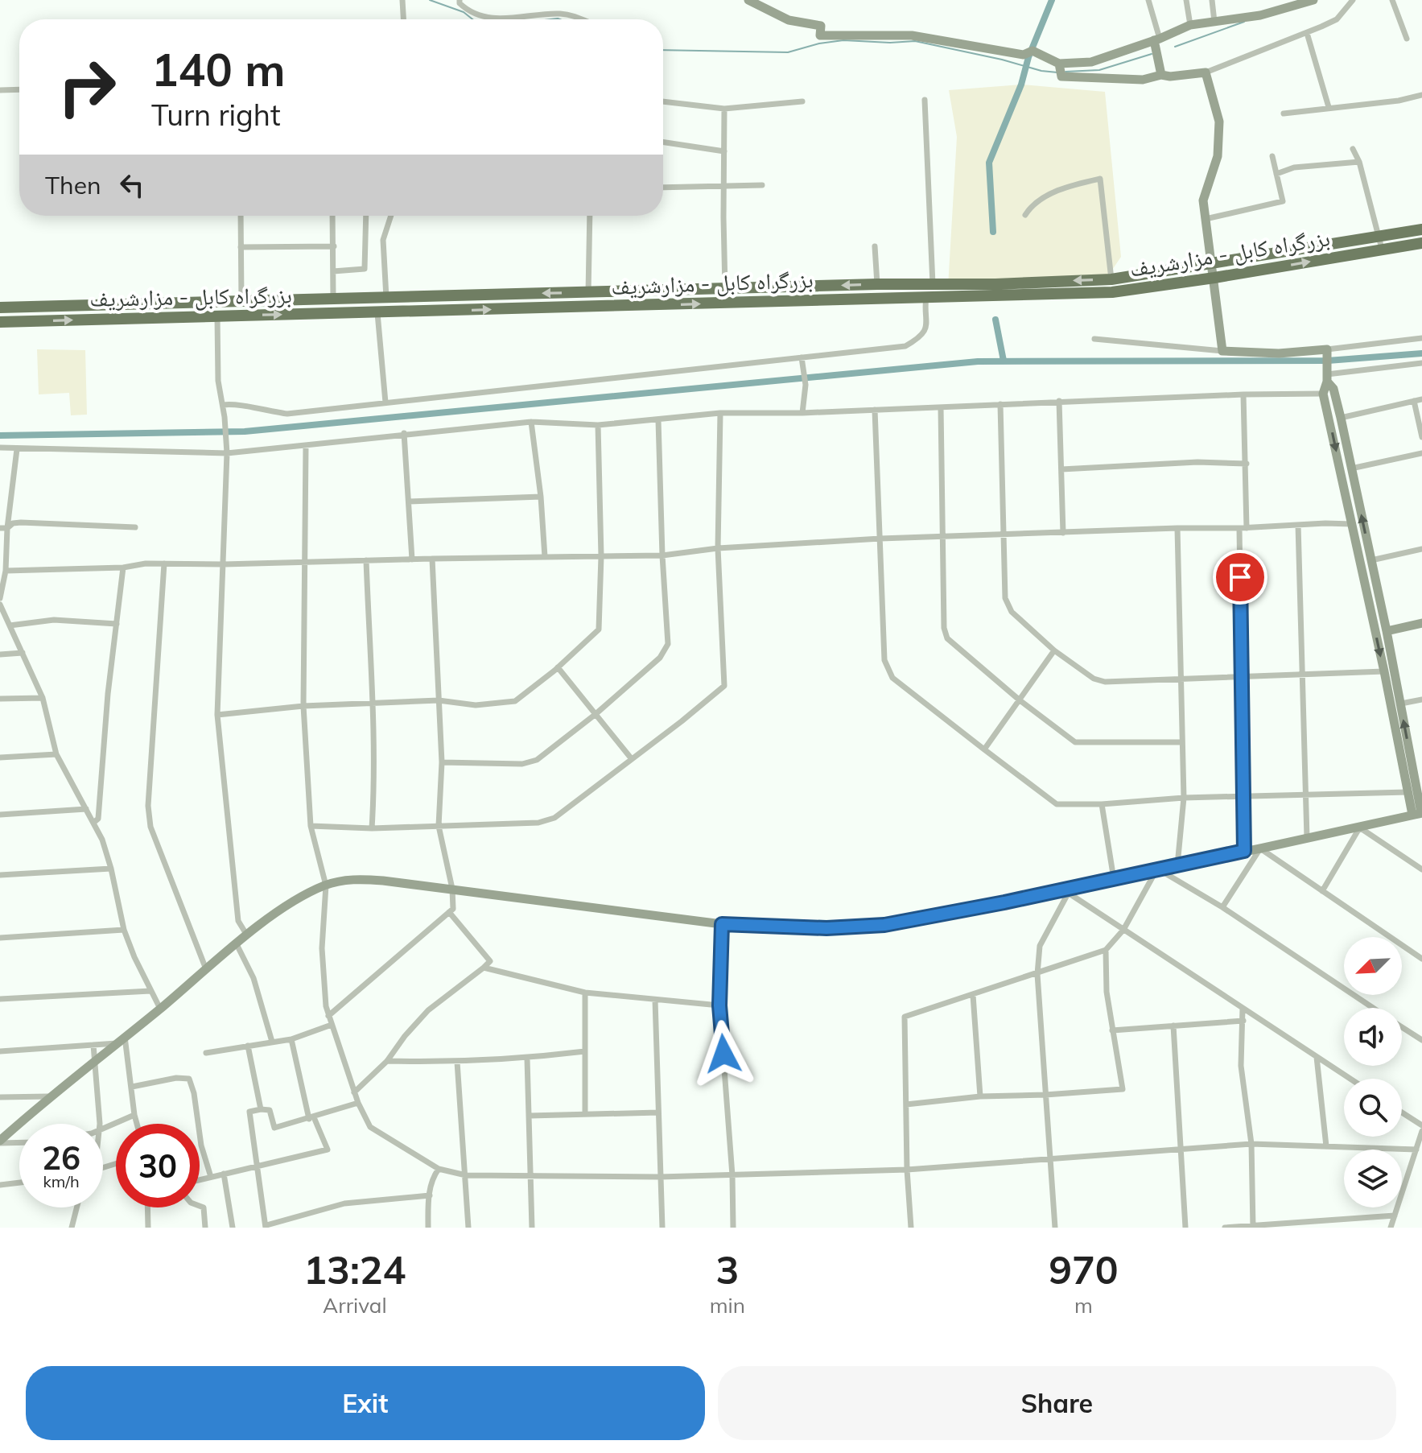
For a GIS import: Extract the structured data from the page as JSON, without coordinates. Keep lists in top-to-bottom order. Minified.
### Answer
{"streets":{"highway":["بزرگراه کابل - مزارشریف"]},"north":"bottom left","page":{"turn":["140 m","Turn right"],"then":"Then","speed":"26 km/h","limit":"30","eta":["13:24","Arrival","3","min","970","m"],"buttons":["Exit","Share"]}}
